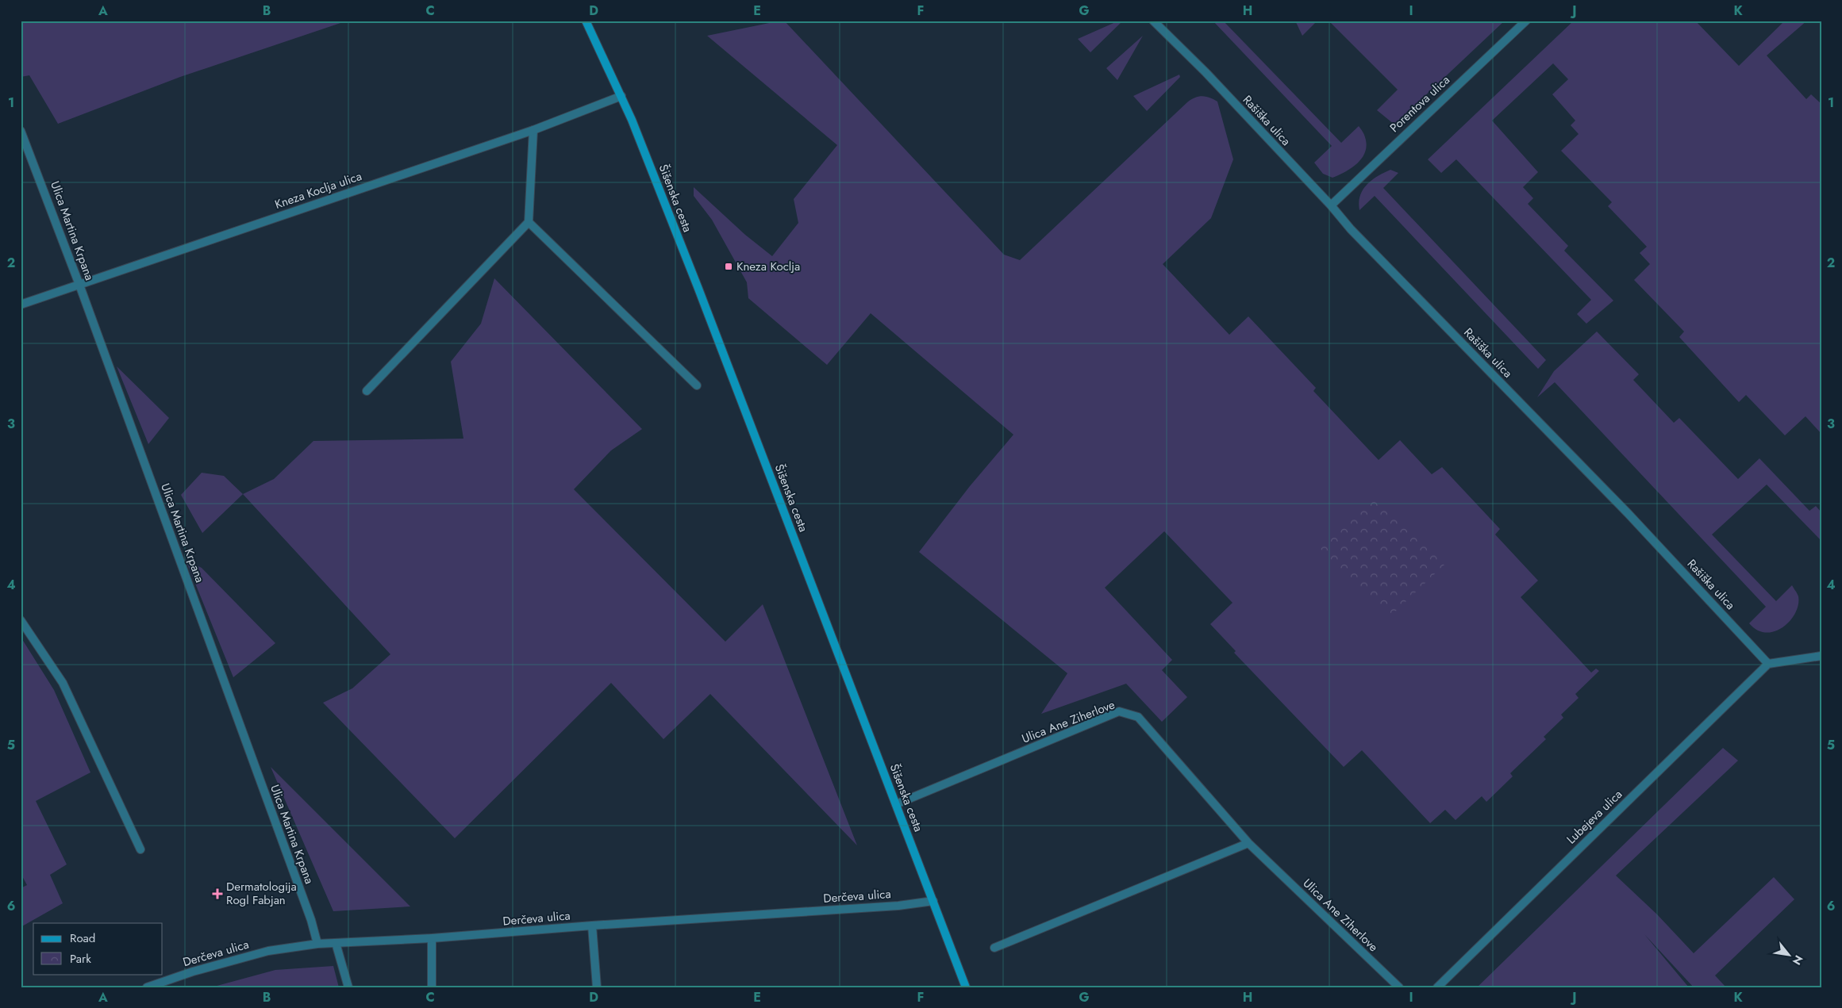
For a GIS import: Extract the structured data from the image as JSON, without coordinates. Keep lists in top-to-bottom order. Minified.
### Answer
{"streets":{"main road":["Šišenska cesta"],"street":["Porentova ulica","Rašiška ulica","Kneza Koclja ulica","Ulica Martina Krpana","Ulica Ane Ziherlove","Lubejeva ulica","Derčeva ulica"]},"crossings":[["Porentova ulica","Rašiška ulica"],["Rašiška ulica","Lubejeva ulica"],["Kneza Koclja ulica","Šišenska cesta"],["Kneza Koclja ulica","Ulica Martina Krpana"],["Šišenska cesta","Ulica Ane Ziherlove"],["Šišenska cesta","Derčeva ulica"],["Ulica Martina Krpana","Derčeva ulica"]],"places":{"transit":["Kneza Koclja"],"health":["Dermatologija Rogl Fabjan"]},"legend":["Road","Park"],"north":"bottom right","grid":{"columns":["A","B","C","D","E","F","G","H","I","J","K"],"rows":["1","2","3","4","5","6"]}}
